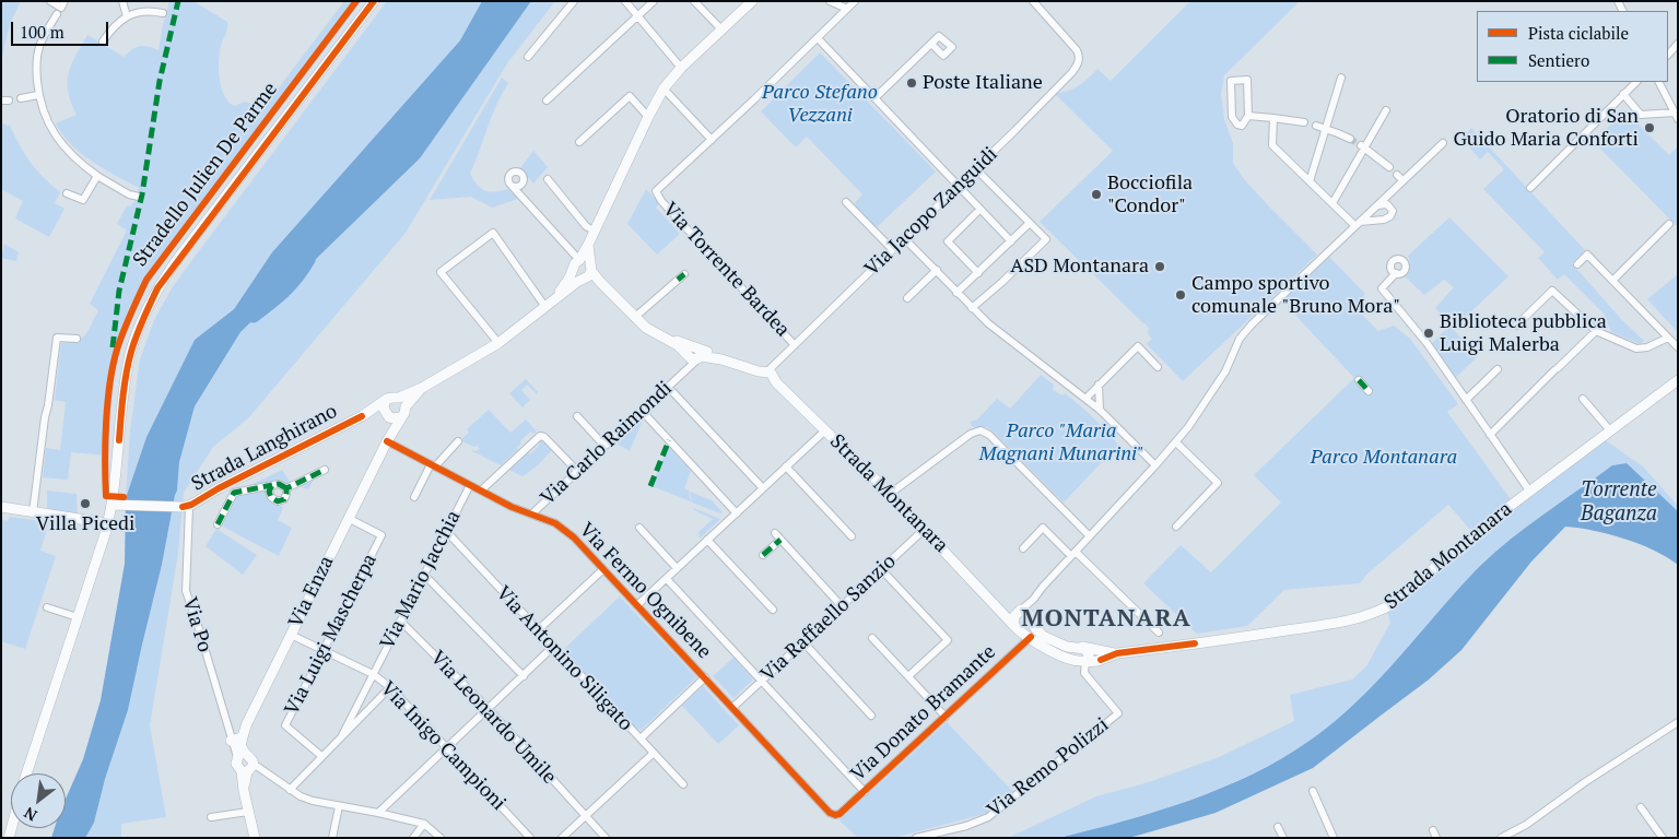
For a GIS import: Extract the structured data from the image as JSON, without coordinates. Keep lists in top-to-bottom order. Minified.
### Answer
{"streets":{"street":["Via Jacopo Zanguidi","Via Torrente Bardea","Via Carlo Raimondi","Strada Langhirano","Strada Montanara","Via Mario Jacchia","Via Fermo Ognibene","Via Enza","Via Raffaello Sanzio","Via Po","Via Luigi Mascherpa","Via Antonino Siligato","Via Donato Bramante","Via Leonardo Umile","Via Inigo Campioni","Via Remo Polizzi"],"cycle path":["Stradello Julien De Parme"]},"crossings":[["Via Jacopo Zanguidi","Via Torrente Bardea"],["Via Jacopo Zanguidi","Strada Montanara"],["Via Carlo Raimondi","Strada Montanara"],["Via Carlo Raimondi","Via Fermo Ognibene"],["Strada Langhirano","Strada Montanara"],["Strada Langhirano","Via Enza"],["Strada Langhirano","Via Po"],["Strada Montanara","Via Raffaello Sanzio"],["Strada Montanara","Via Donato Bramante"],["Strada Montanara","Via Remo Polizzi"],["Via Mario Jacchia","Via Fermo Ognibene"],["Via Mario Jacchia","Via Luigi Mascherpa"],["Via Mario Jacchia","Via Antonino Siligato"],["Via Mario Jacchia","Via Leonardo Umile"],["Via Mario Jacchia","Via Inigo Campioni"],["Via Fermo Ognibene","Via Enza"],["Via Fermo Ognibene","Via Raffaello Sanzio"],["Via Fermo Ognibene","Via Donato Bramante"],["Via Enza","Via Po"],["Via Enza","Via Luigi Mascherpa"],["Via Enza","Via Inigo Campioni"],["Via Luigi Mascherpa","Via Inigo Campioni"]],"districts":["MONTANARA"],"water":["Torrente Baganza"],"parks":["Parco Stefano Vezzani","Parco \"Maria Magnani Munarini\"","Parco Montanara"],"places":["Poste Italiane","Oratorio di San Guido Maria Conforti","Bocciofila \"Condor\"","ASD Montanara","Campo sportivo comunale \"Bruno Mora\"","Biblioteca pubblica Luigi Malerba","Villa Picedi"],"legend":["Pista ciclabile","Sentiero"],"scale_bar":"100 m","north":"bottom left"}
